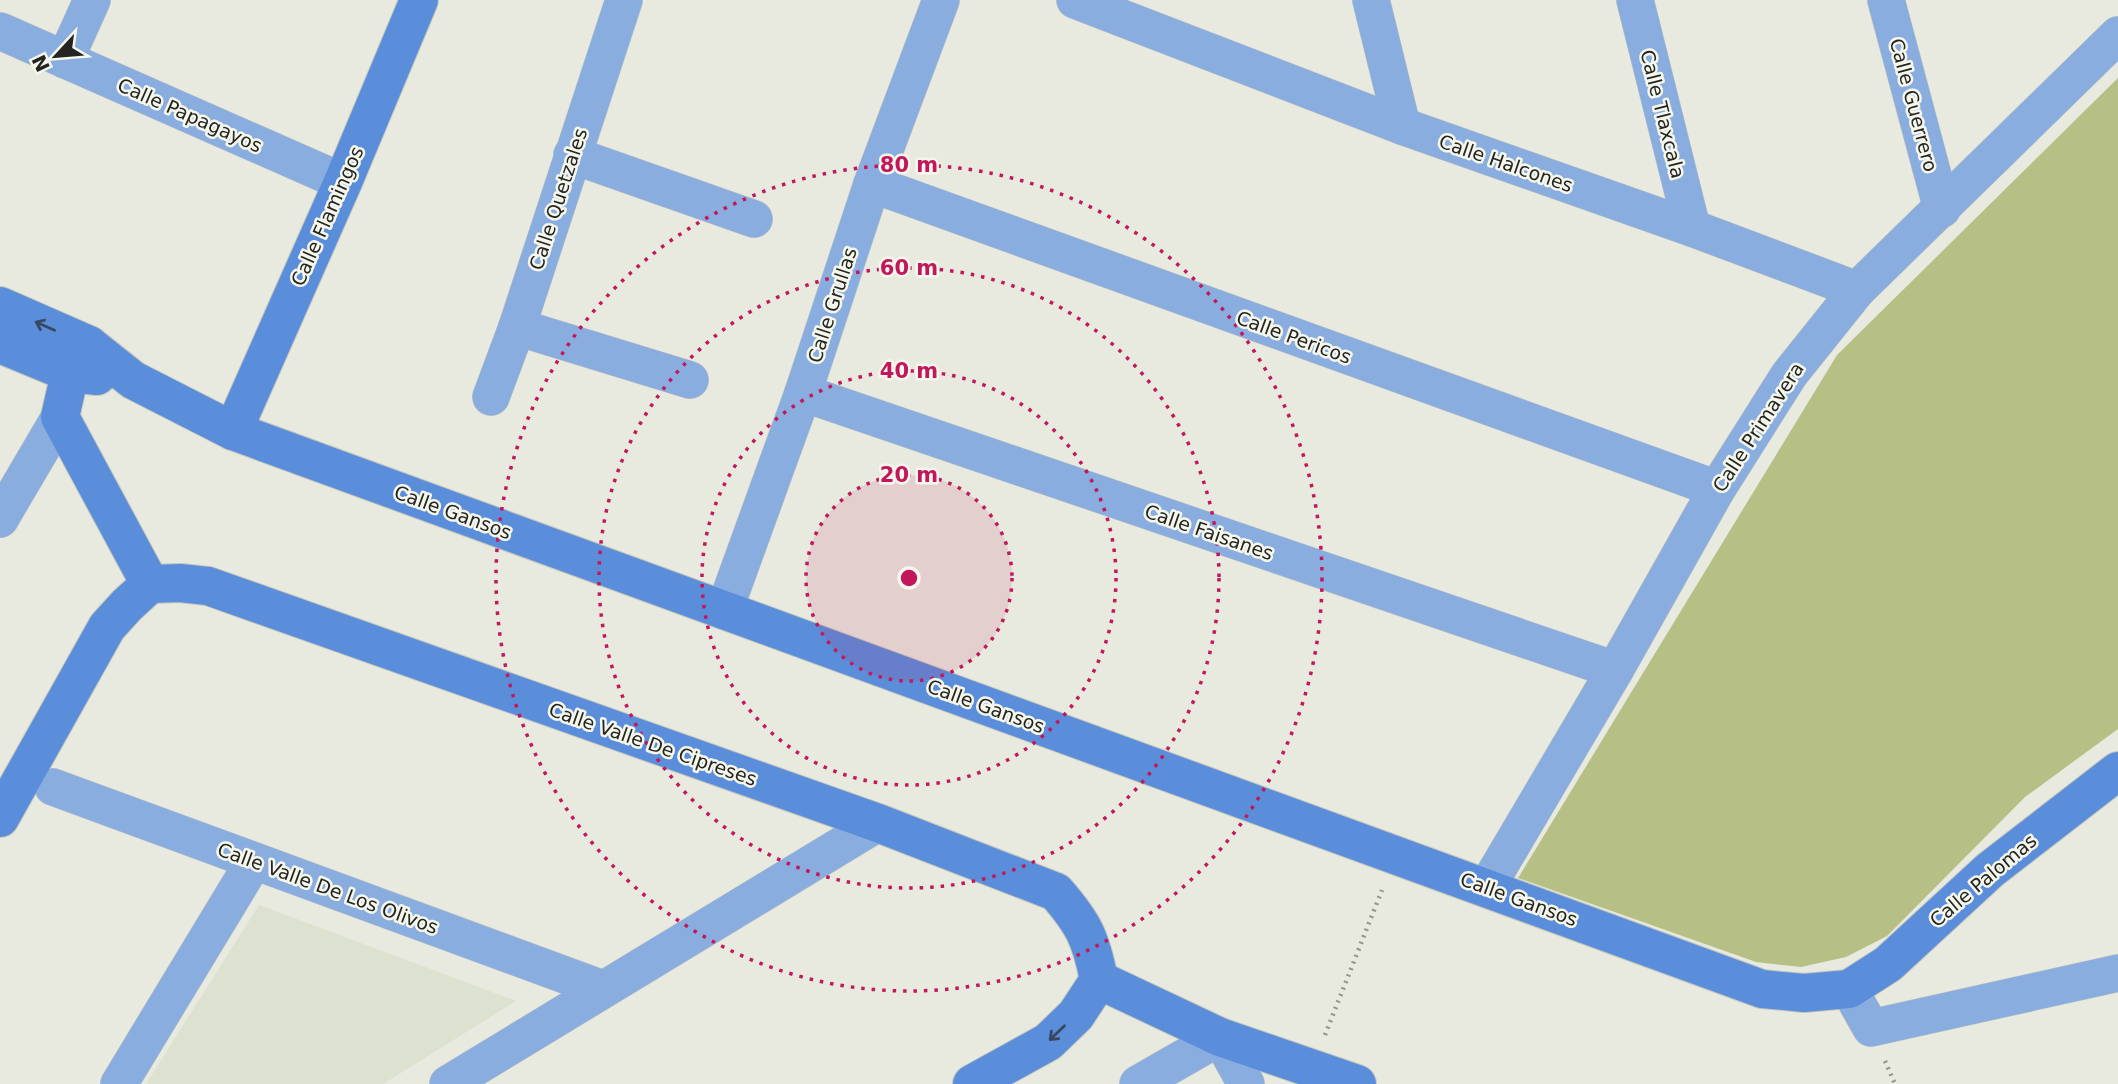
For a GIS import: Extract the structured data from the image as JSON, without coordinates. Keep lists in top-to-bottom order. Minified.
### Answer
{"streets":{"street":["Calle Guerrero","Calle Tlaxcala","Calle Papagayos","Calle Halcones","Calle Quetzales","Calle Flamingos","Calle Grullas","Calle Pericos","Calle Primavera","Calle Gansos","Calle Faisanes","Calle Valle De Cipreses","Calle Palomas","Calle Valle De Los Olivos"]},"crossings":[["Calle Guerrero","Calle Primavera"],["Calle Tlaxcala","Calle Halcones"],["Calle Papagayos","Calle Flamingos"],["Calle Halcones","Calle Primavera"],["Calle Flamingos","Calle Gansos"],["Calle Grullas","Calle Pericos"],["Calle Grullas","Calle Gansos"],["Calle Grullas","Calle Faisanes"],["Calle Pericos","Calle Primavera"],["Calle Primavera","Calle Gansos"],["Calle Primavera","Calle Faisanes"],["Calle Gansos","Calle Palomas"]],"north":"bottom left","rings":["80 m","60 m","40 m","20 m"]}
